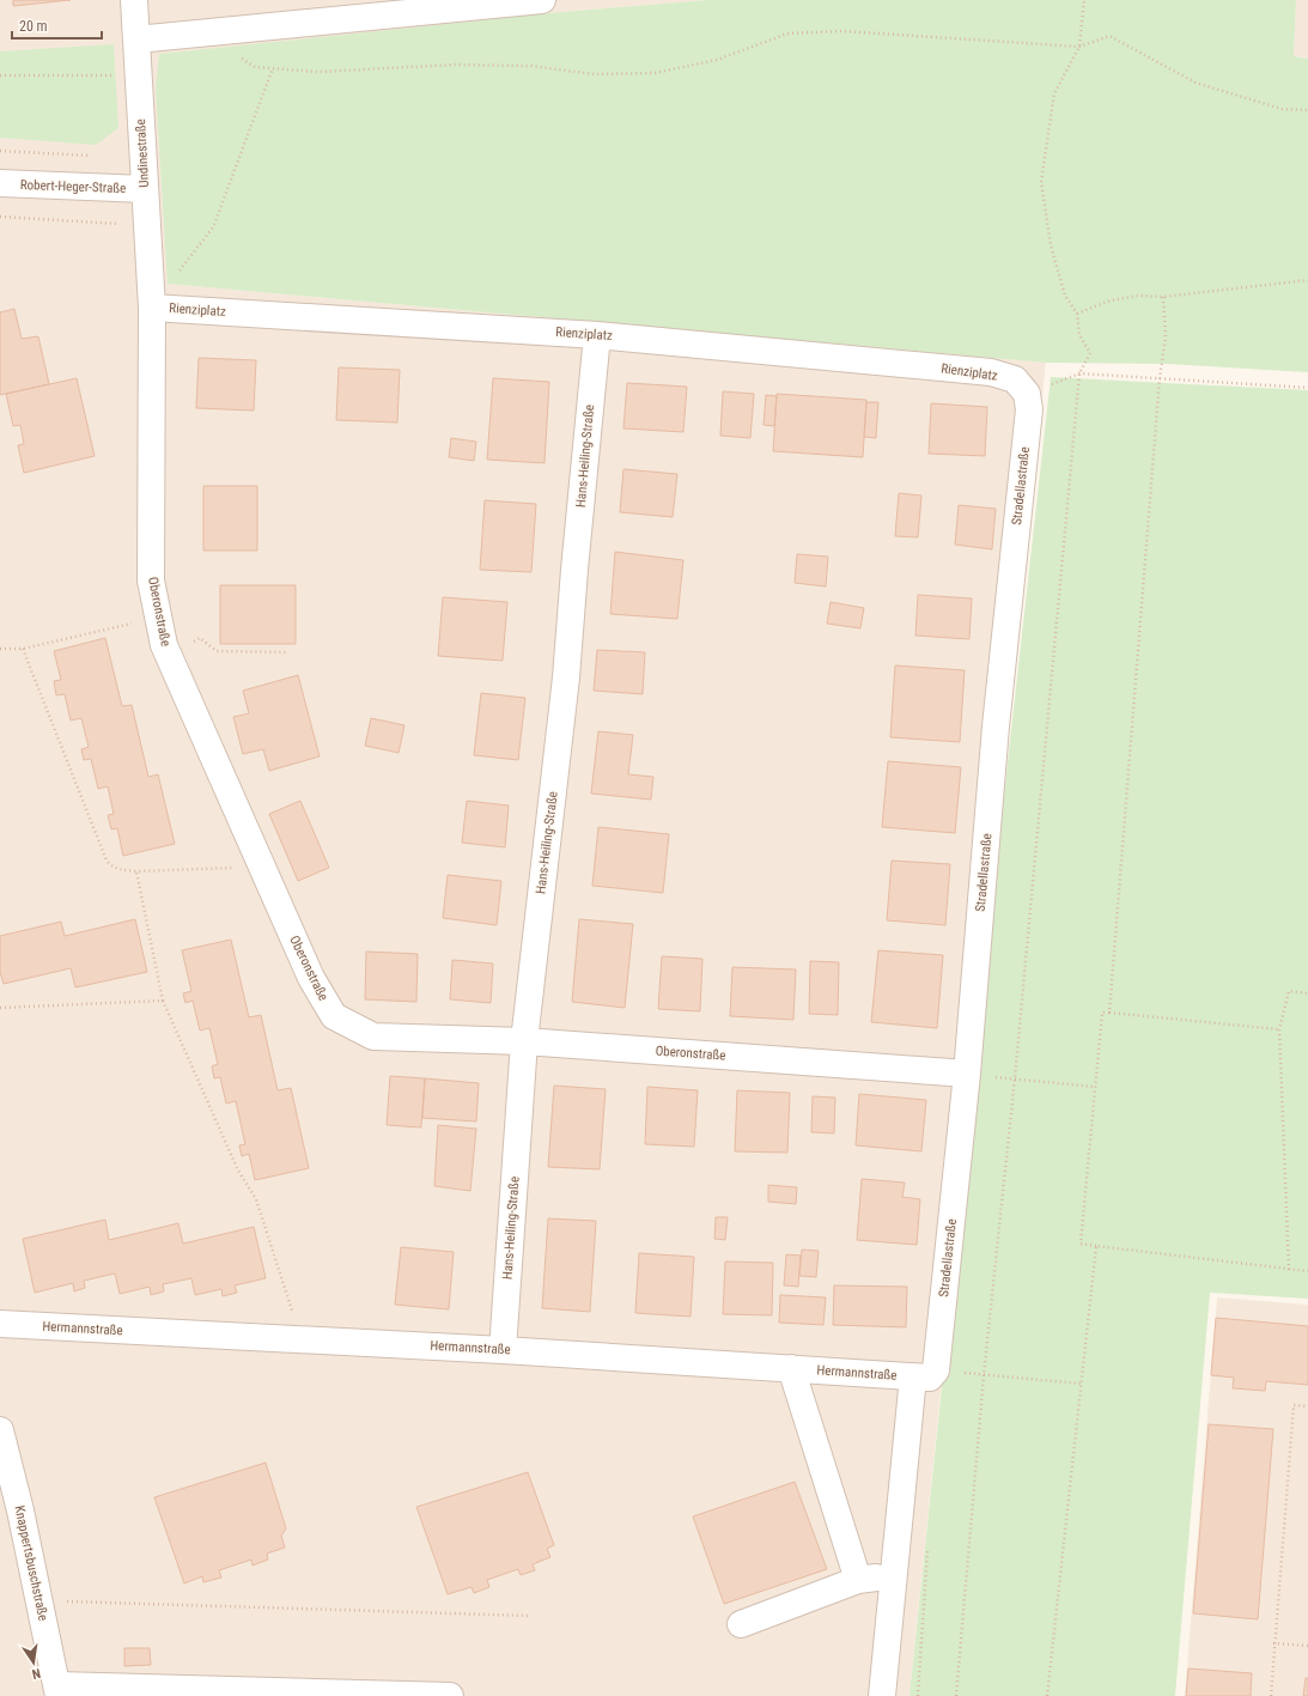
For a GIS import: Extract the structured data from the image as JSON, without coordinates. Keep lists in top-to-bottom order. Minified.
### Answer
{"streets":{"street":["Undinestraße","Robert-Heger-Straße","Rienziplatz","Hans-Heiling-Straße","Stradellastraße","Oberonstraße","Hermannstraße","Knappertsbuschstraße"]},"crossings":[["Undinestraße","Robert-Heger-Straße"],["Undinestraße","Rienziplatz"],["Undinestraße","Oberonstraße"],["Rienziplatz","Hans-Heiling-Straße"],["Rienziplatz","Stradellastraße"],["Rienziplatz","Oberonstraße"],["Hans-Heiling-Straße","Oberonstraße"],["Hans-Heiling-Straße","Hermannstraße"],["Stradellastraße","Oberonstraße"],["Stradellastraße","Hermannstraße"]],"scale_bar":"20 m","north":"bottom"}
